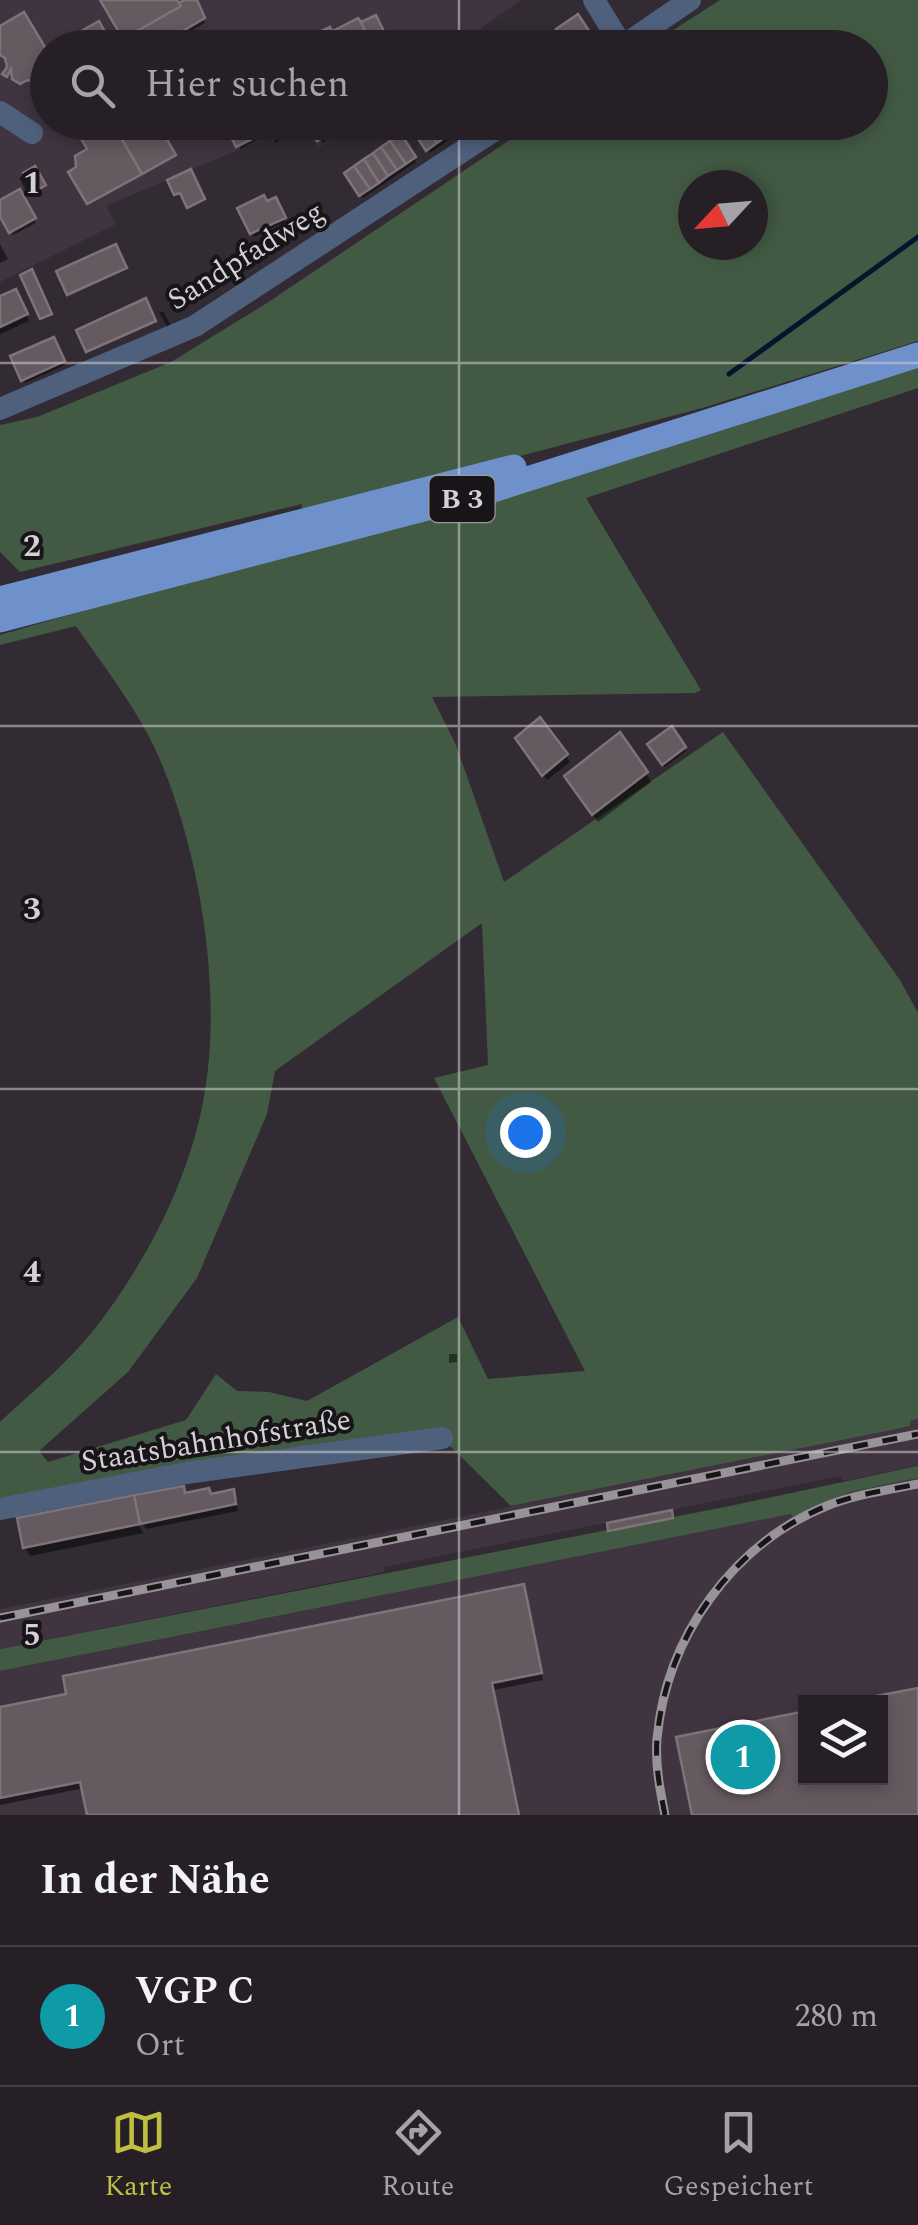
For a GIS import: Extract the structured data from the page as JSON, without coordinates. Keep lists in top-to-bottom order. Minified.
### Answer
{"streets":{"main road":["B 3"],"street":["Sandpfadweg","Staatsbahnhofstraße"]},"north":"bottom left","page":{"search":"Hier suchen","pins":"1","heading":"In der Nähe","list":[{"mark":"1","name":"VGP C","note":"Ort","value":"280 m"}],"nav":["Karte","Route","Gespeichert"]},"grid":{"rows":["1","2","3","4","5"]}}
